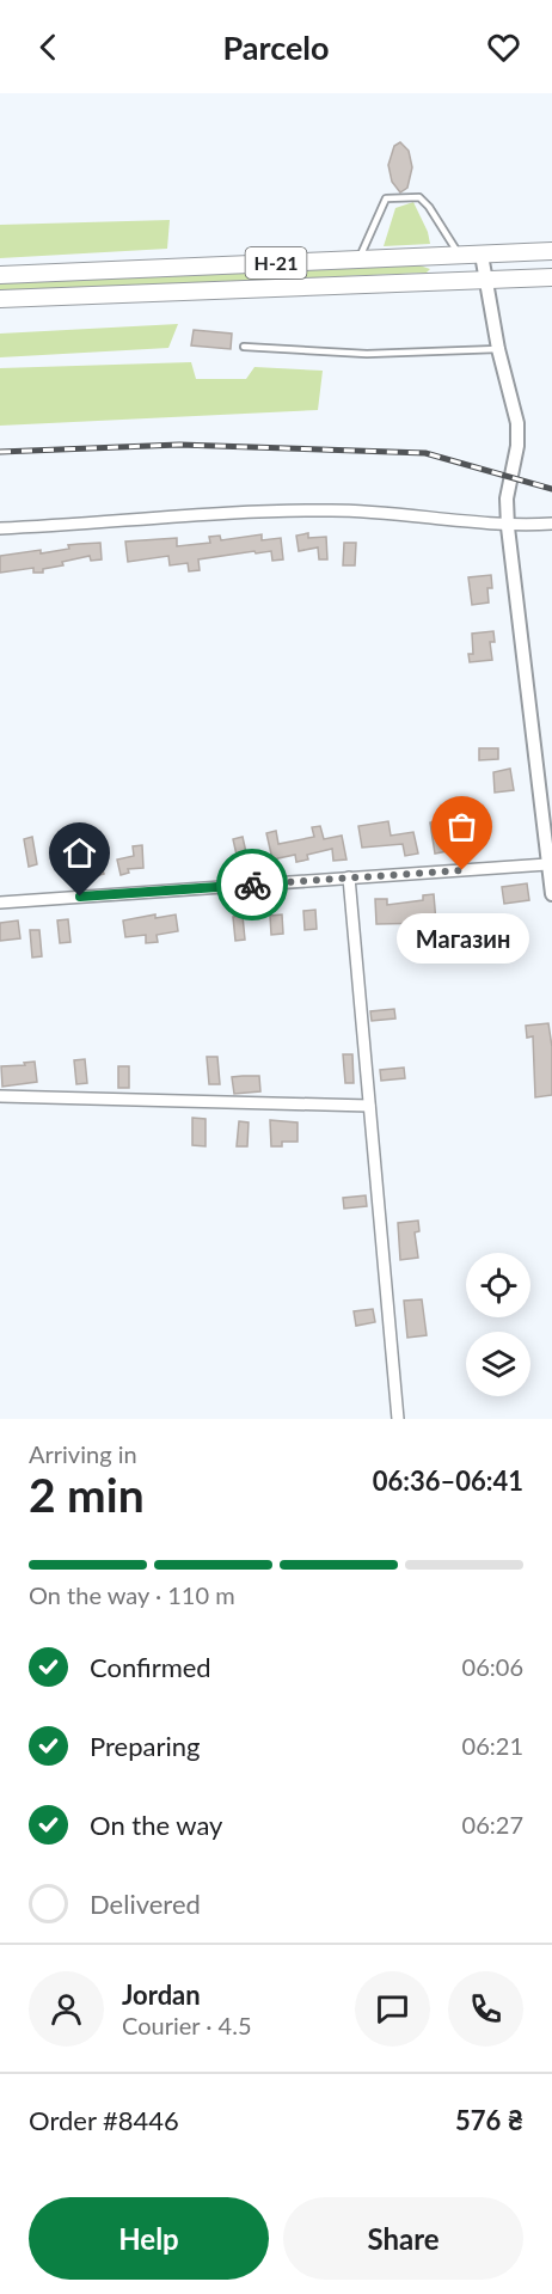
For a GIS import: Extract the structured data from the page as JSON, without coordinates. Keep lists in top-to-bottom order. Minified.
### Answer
{"streets":{"main road":["Н-21"]},"places":["Mагазин"],"page":{"header":"Parcelo","bubble":"Mагазин","heading":["2 min","Arriving in","06:36–06:41"],"panel":["Jordan","Courier · 4.5","Order #8446","576 ₴"],"bar":"On the way · 110 m","list":[["Confirmed","06:06"],["Preparing","06:21"],["On the way","06:27"],"Delivered"],"buttons":["Help","Share"]}}
